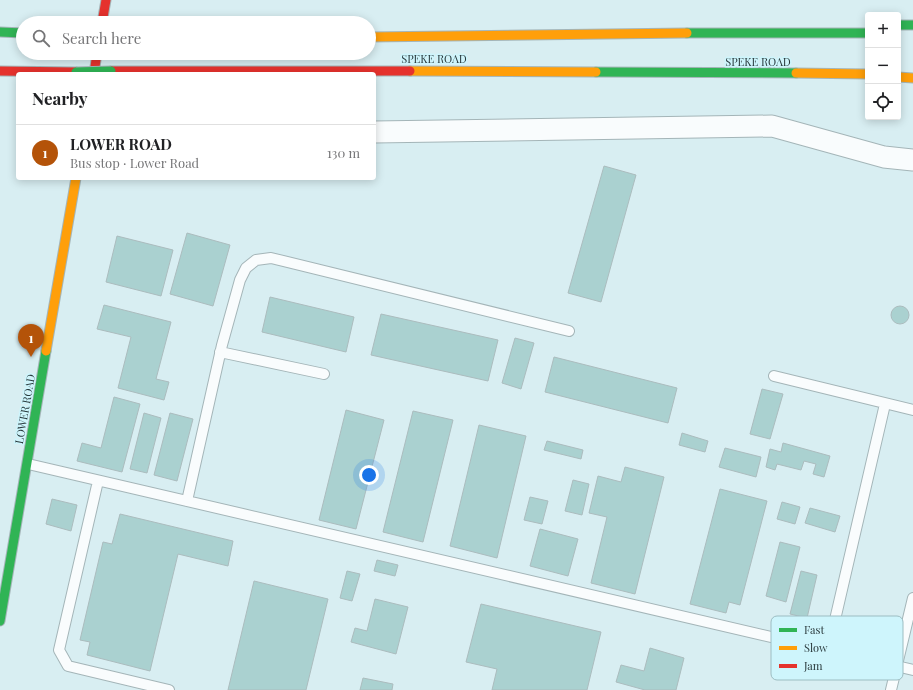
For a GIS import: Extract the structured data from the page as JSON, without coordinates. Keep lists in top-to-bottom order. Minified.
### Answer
{"streets":{"main road":["SPEKE ROAD","LOWER ROAD"]},"legend":["Fast","Slow","Jam"],"page":{"map_buttons":["+","−"],"search":"Search here","heading":"Nearby","list":[{"mark":"1","name":"LOWER ROAD","note":"Bus stop · Lower Road","value":"130 m"}],"pins":"1"}}
